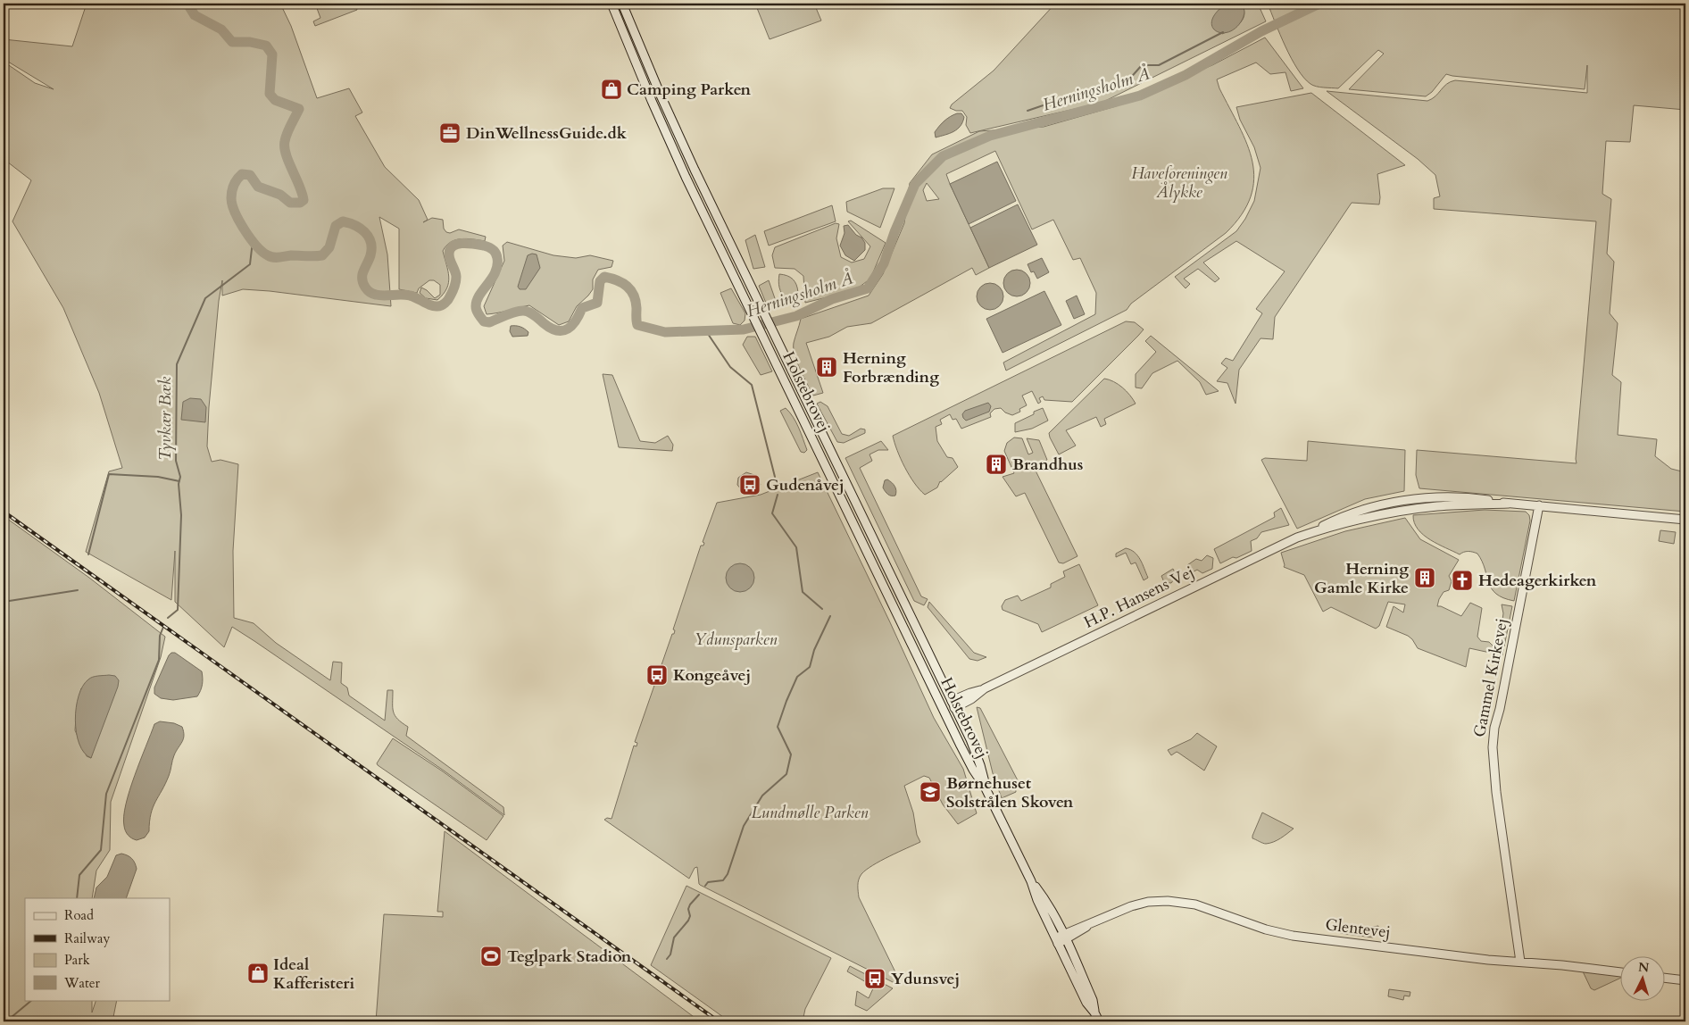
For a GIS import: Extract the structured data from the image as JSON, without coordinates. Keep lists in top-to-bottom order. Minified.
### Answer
{"streets":{"street":["Holstebrovej","H.P. Hansens Vej","Gammel Kirkevej","Glentevej"]},"crossings":[["Holstebrovej","H.P. Hansens Vej"],["Holstebrovej","Glentevej"],["H.P. Hansens Vej","Gammel Kirkevej"],["Gammel Kirkevej","Glentevej"]],"water":["Herningsholm Å","Tyvkær Bæk"],"parks":["Haveforeningen Ålykke","Ydunsparken","Lundmølle Parken"],"places":{"shop":["Camping Parken","Ideal Kafferisteri"],"office":["DinWellnessGuide.dk"],"building":["Herning Forbrænding","Brandhus","Herning Gamle Kirke"],"bus stop":["Gudenåvej","Kongeåvej","Ydunsvej"],"church":["Hedeagerkirken"],"school or university":["Børnehuset Solstrålen Skoven"],"sports":["Teglpark Stadion"]},"legend":["Road","Railway","Park","Water"],"north":"top"}
